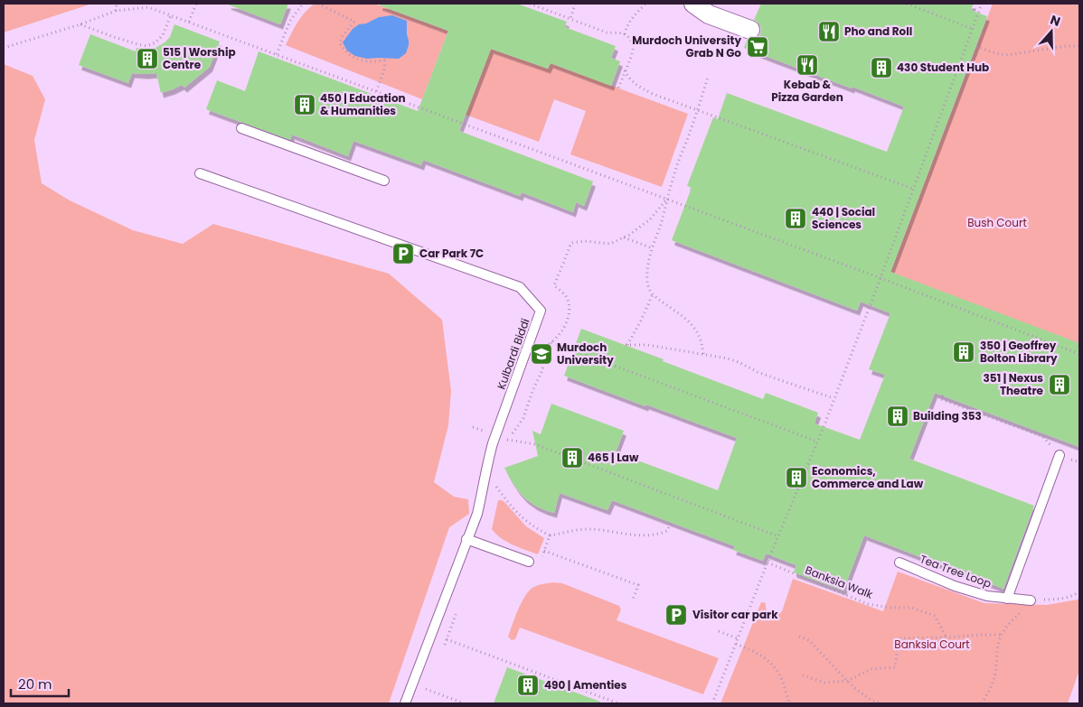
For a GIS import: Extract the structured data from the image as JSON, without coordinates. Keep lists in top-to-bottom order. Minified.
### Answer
{"streets":{"lane":["Kulbardi Biddi","Tea Tree Loop"],"path":["Banksia Walk"]},"parks":["Bush Court","Banksia Court"],"places":{"restaurant":["Pho and Roll","Kebab & Pizza Garden"],"supermarket":["Murdoch University Grab N Go"],"building":["515 | Worship Centre","430 Student Hub","450 | Education & Humanities","440 | Social Sciences","350 | Geoffrey Bolton Library","351 | Nexus Theatre","Building 353","465 | Law","Economics, Commerce and Law","490 | Amenties"],"parking":["Car Park 7C","Visitor car park"],"school or university":["Murdoch University"]},"scale_bar":"20 m","north":"top"}
